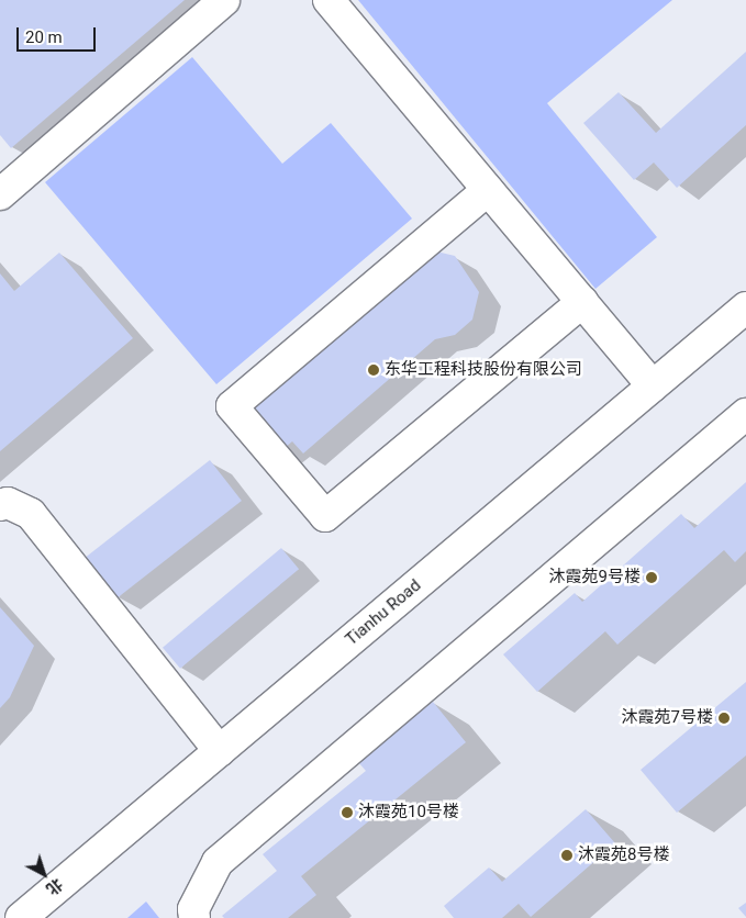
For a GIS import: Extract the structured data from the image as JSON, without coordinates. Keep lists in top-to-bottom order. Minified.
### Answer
{"streets":{"street":["Tianhu Road"]},"places":["东华工程科技股份有限公司","沐霞苑9号楼","沐霞苑7号楼","沐霞苑10号楼","沐霞苑8号楼"],"scale_bar":"20 m","north":"bottom right"}
